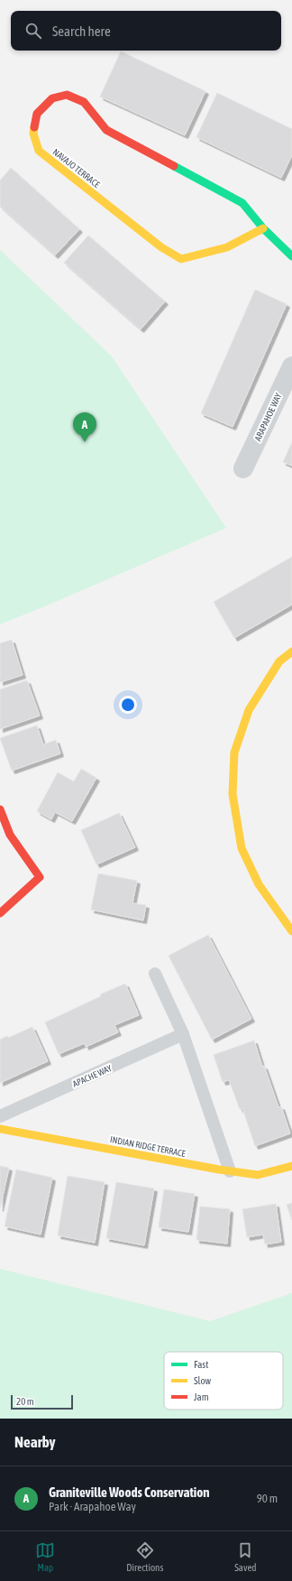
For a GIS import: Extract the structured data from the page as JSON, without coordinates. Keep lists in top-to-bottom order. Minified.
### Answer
{"streets":{"street":["NAVAJO TERRACE","ARAPAHOE WAY","INDIAN RIDGE TERRACE"],"lane":["APACHE WAY"]},"legend":["Fast","Slow","Jam"],"scale_bar":"20 m","page":{"search":"Search here","pins":"A","scale":"20 m","heading":"Nearby","list":[{"mark":"A","name":"Graniteville Woods Conservation","note":"Park · Arapahoe Way","value":"90 m"}],"nav":["Map","Directions","Saved"]}}
